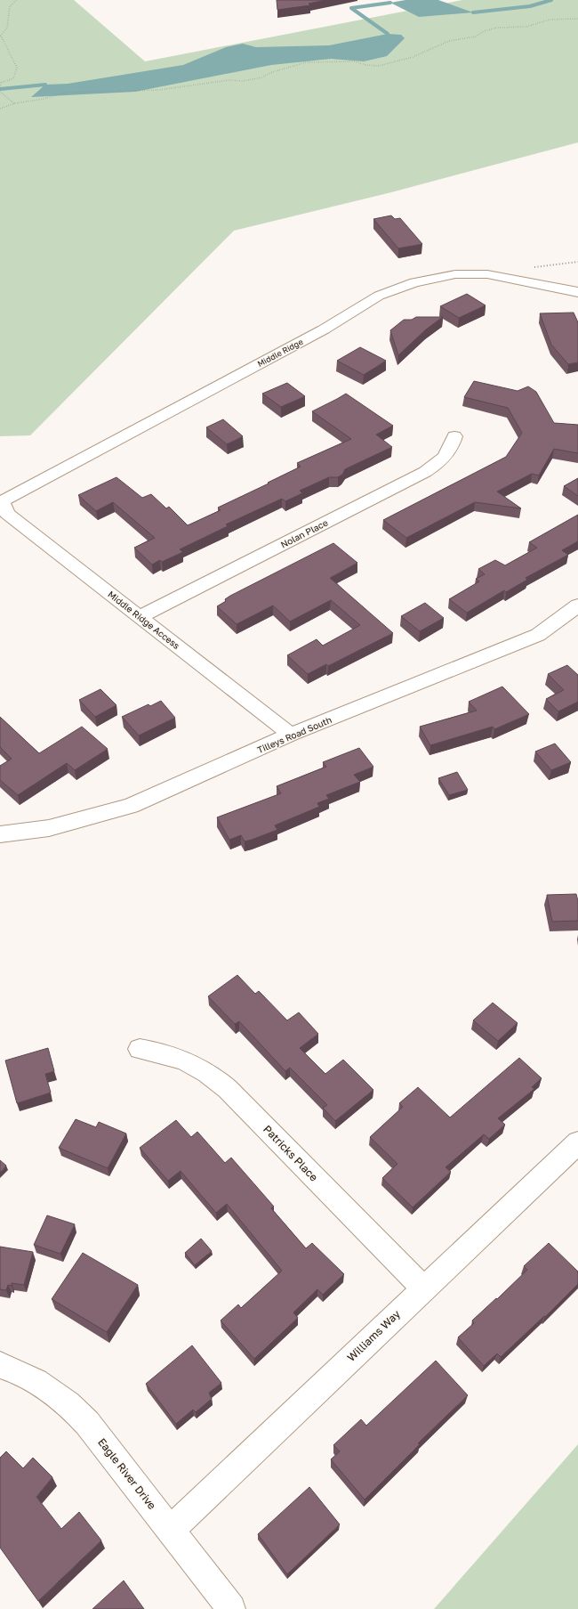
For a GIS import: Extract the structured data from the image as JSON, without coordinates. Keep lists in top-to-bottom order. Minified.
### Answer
{"streets":{"street":["Middle Ridge","Nolan Place","Middle Ridge Access","Tilleys Road South","Patricks Place","Williams Way","Eagle River Drive"]},"crossings":[["Middle Ridge","Middle Ridge Access"],["Nolan Place","Middle Ridge Access"],["Middle Ridge Access","Tilleys Road South"],["Patricks Place","Williams Way"],["Williams Way","Eagle River Drive"]]}
